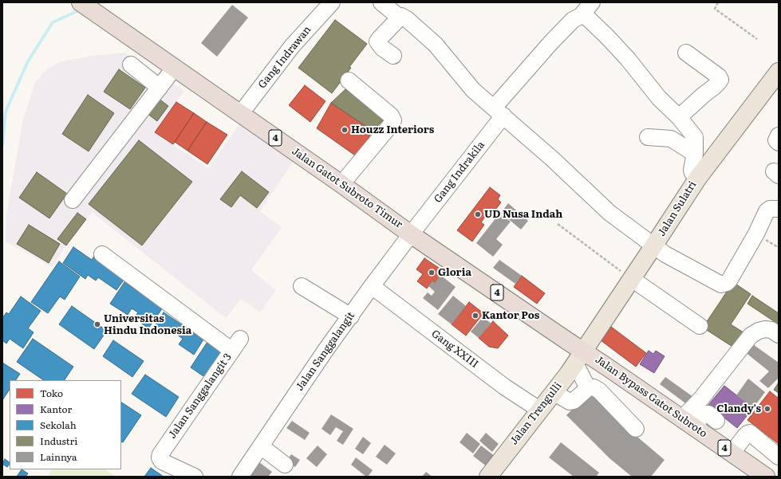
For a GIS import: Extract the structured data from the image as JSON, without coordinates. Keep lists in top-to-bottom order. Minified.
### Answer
{"streets":{"highway":["4","Jalan Gatot Subroto Timur","Jalan Bypass Gatot Subroto"],"main road":["Jalan Sulatri","Jalan Trengulli"],"street":["Gang Indrawan","Gang Indrakila","Gang XXIII","Jalan Sanggalangit","Jalan Sanggalangit 3"]},"crossings":[["Gang Indrawan","Jalan Gatot Subroto Timur"],["Gang Indrakila","Jalan Gatot Subroto Timur"],["Gang Indrakila","Jalan Sanggalangit"],["Jalan Gatot Subroto Timur","Jalan Sulatri"],["Jalan Gatot Subroto Timur","Jalan Sanggalangit"],["Jalan Gatot Subroto Timur","Jalan Bypass Gatot Subroto"],["Jalan Gatot Subroto Timur","Jalan Trengulli"],["Jalan Sulatri","Jalan Bypass Gatot Subroto"],["Jalan Sulatri","Jalan Trengulli"],["Gang XXIII","Jalan Sanggalangit"],["Gang XXIII","Jalan Trengulli"],["Jalan Bypass Gatot Subroto","Jalan Trengulli"]],"places":["Houzz Interiors","UD Nusa Indah","Gloria","Kantor Pos","Universitas Hindu Indonesia","Clandy's"],"legend":["Toko","Kantor","Sekolah","Industri","Lainnya"]}
